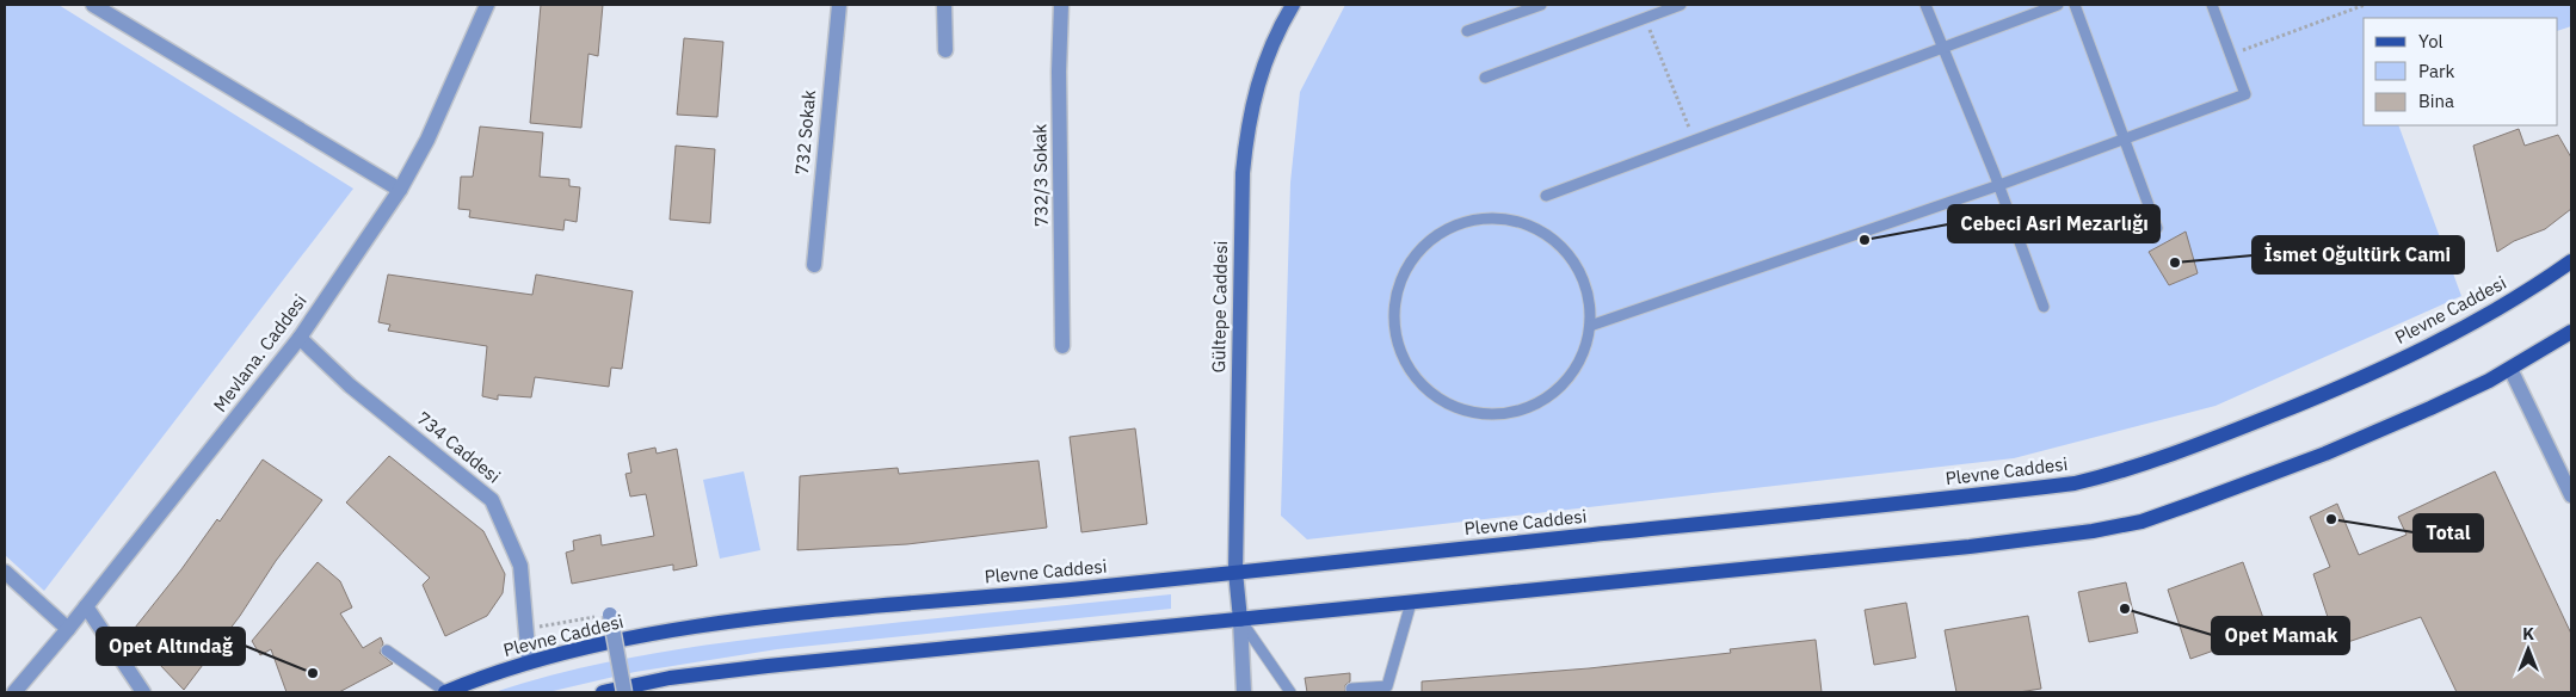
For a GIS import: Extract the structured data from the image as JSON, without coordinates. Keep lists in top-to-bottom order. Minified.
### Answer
{"streets":{"main road":["Gültepe Caddesi","Plevne Caddesi"],"street":["732 Sokak","732/3 Sokak","Mevlana. Caddesi","734 Caddesi"]},"crossings":[["Gültepe Caddesi","Plevne Caddesi"],["Plevne Caddesi","734 Caddesi"],["Mevlana. Caddesi","734 Caddesi"]],"places":["Cebeci Asri Mezarlığı","İsmet Oğultürk Cami","Total","Opet Mamak","Opet Altındağ"],"legend":["Yol","Park","Bina"],"north":"top"}
